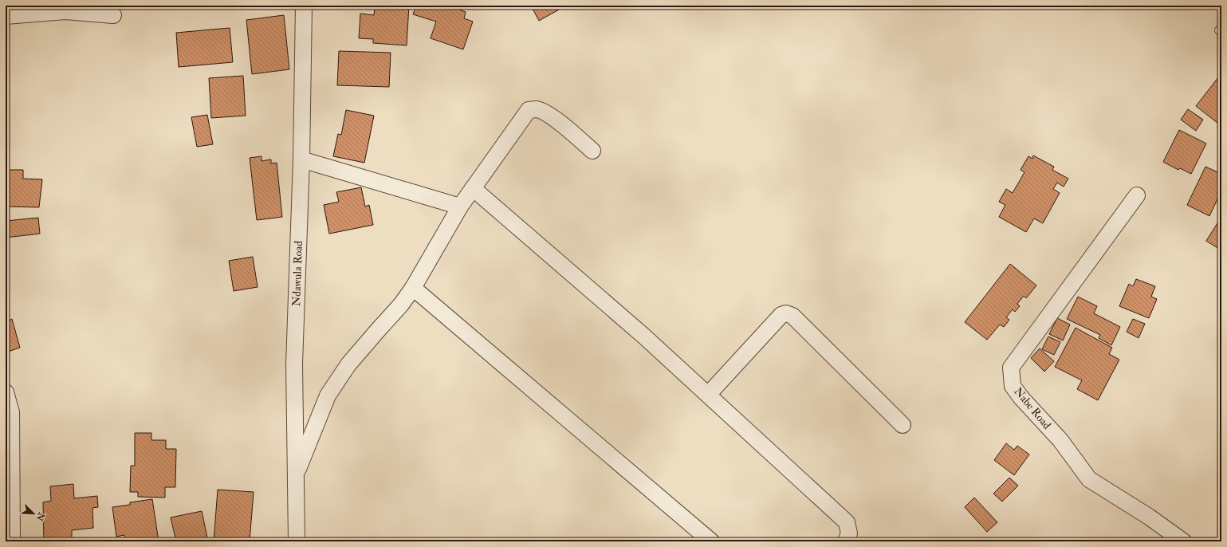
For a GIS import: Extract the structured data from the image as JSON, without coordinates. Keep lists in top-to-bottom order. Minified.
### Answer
{"streets":{"street":["Ndawula Road","Nabe Road"]},"north":"bottom right"}
